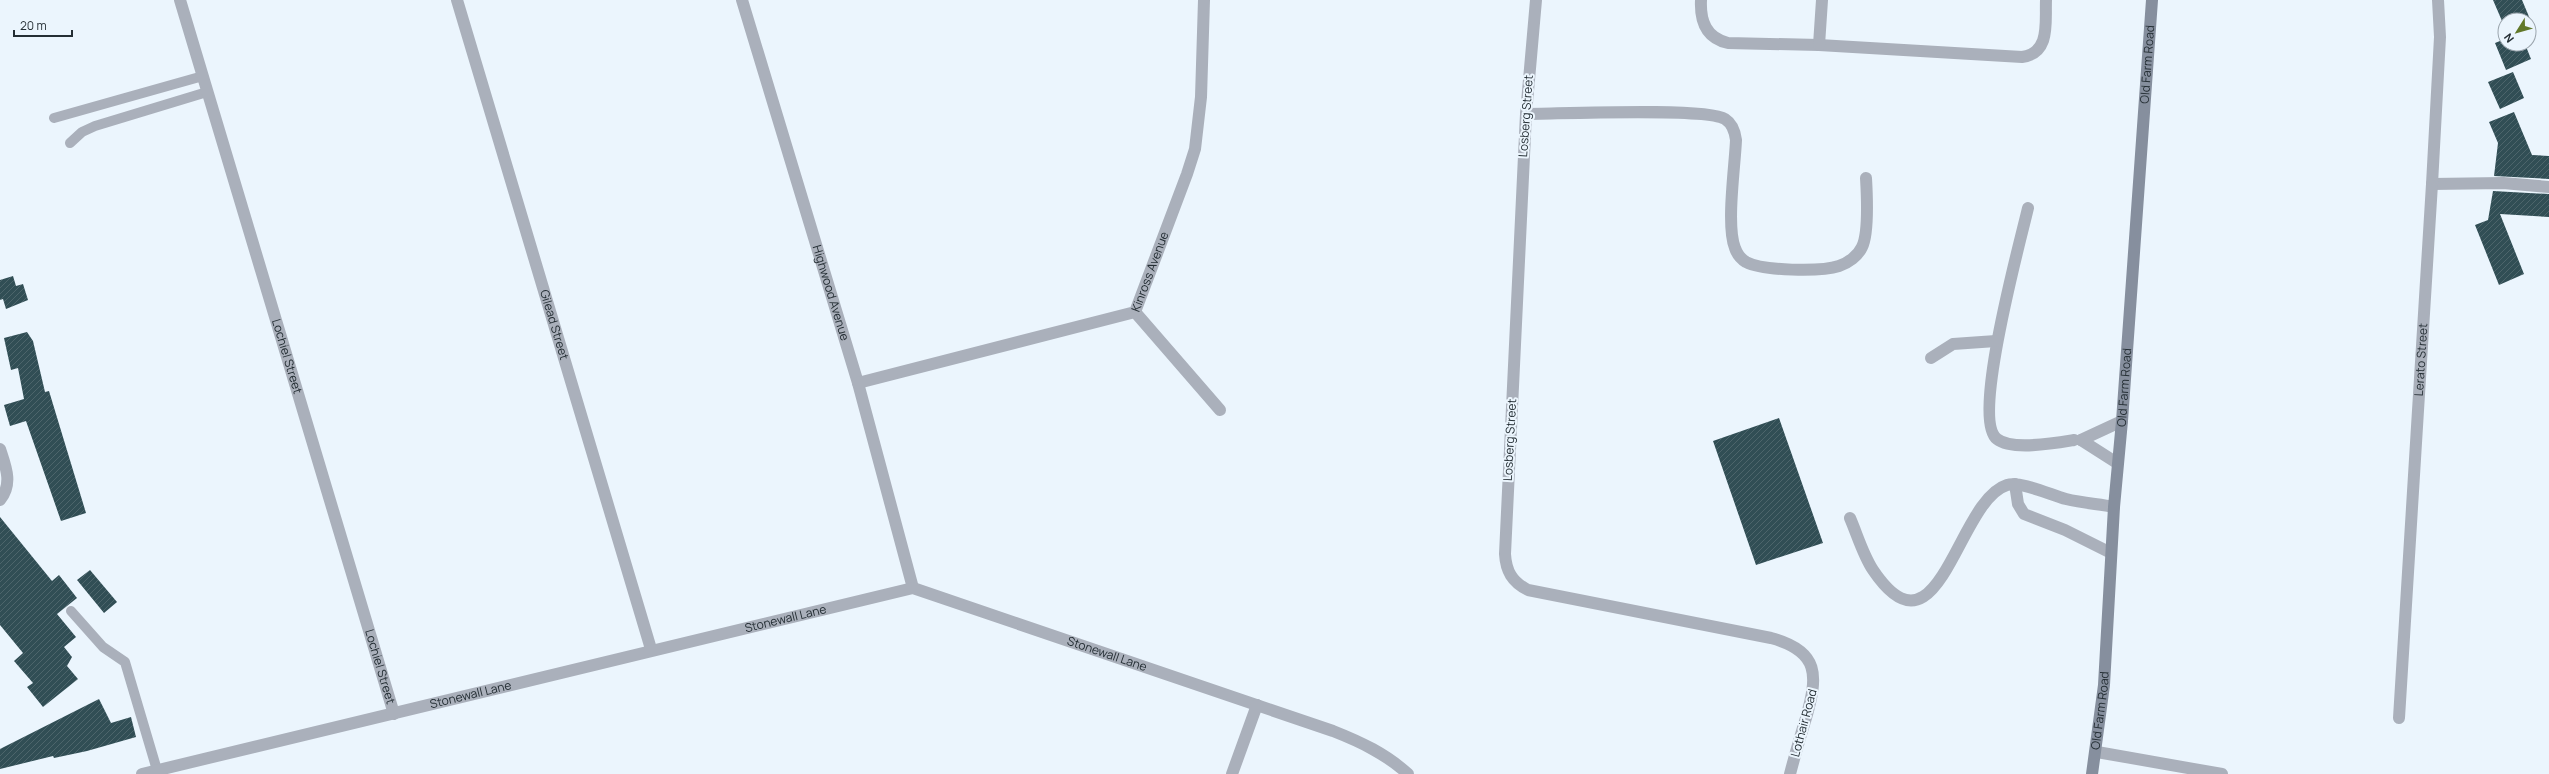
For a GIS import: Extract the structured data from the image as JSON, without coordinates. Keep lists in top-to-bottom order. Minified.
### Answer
{"streets":{"street":["Old Farm Road","Losberg Street","Kinross Avenue","Highwood Avenue","Gilead Street","Lochiel Street","Lerato Street","Stonewall Lane","Lothair Road"]},"crossings":[["Losberg Street","Lothair Road"],["Kinross Avenue","Highwood Avenue"],["Highwood Avenue","Stonewall Lane"],["Gilead Street","Stonewall Lane"],["Lochiel Street","Stonewall Lane"]],"scale_bar":"20 m","north":"bottom left"}
